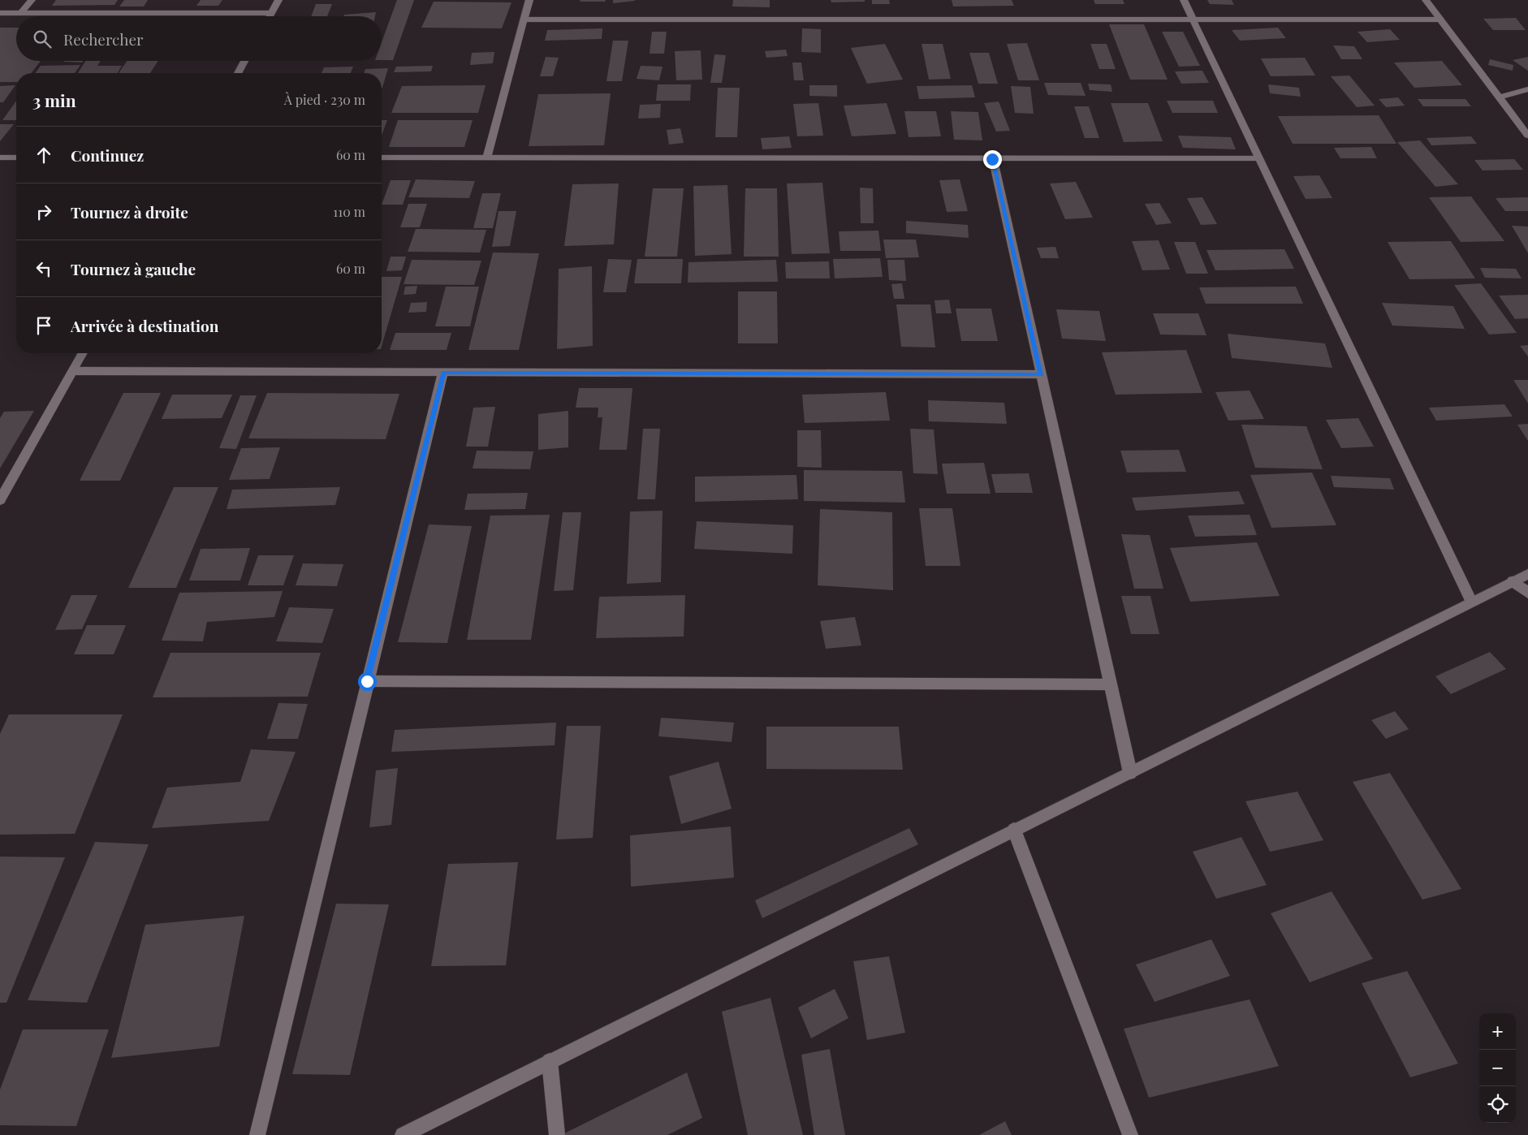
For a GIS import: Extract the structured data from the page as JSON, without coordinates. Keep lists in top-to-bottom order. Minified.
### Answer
{"page":{"search":"Rechercher","heading":["3 min","À pied · 230 m"],"list":[["Continuez","60 m"],["Tournez à droite","110 m"],["Tournez à gauche","60 m"],"Arrivée à destination"],"map_buttons":["+","−"]}}
